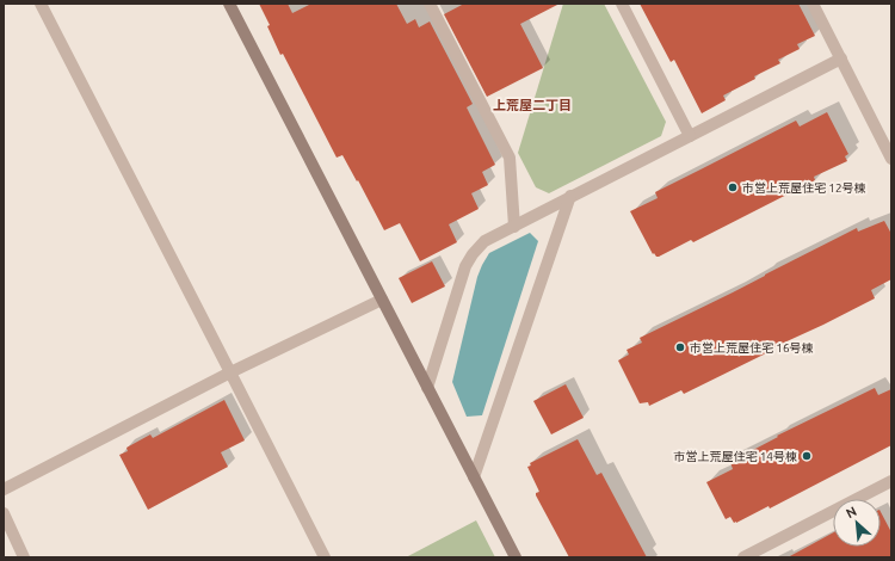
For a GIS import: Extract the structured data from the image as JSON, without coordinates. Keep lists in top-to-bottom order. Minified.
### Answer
{"districts":["上荒屋二丁目"],"places":["市営上荒屋住宅 12号棟","市営上荒屋住宅 16号棟","市営上荒屋住宅 14号棟"],"north":"top left"}
